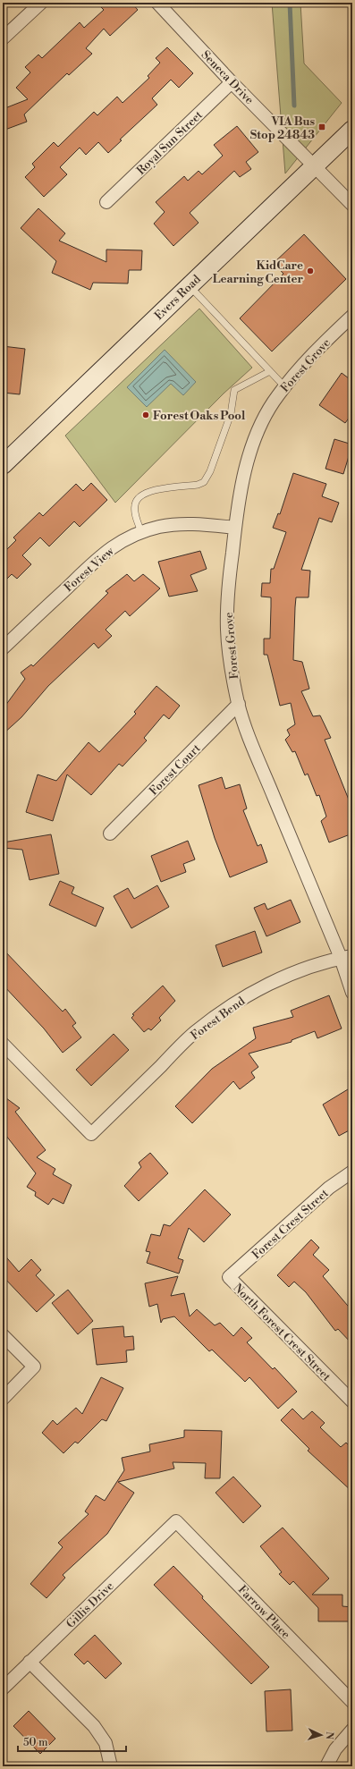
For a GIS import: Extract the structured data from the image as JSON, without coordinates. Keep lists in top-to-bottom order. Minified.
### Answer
{"streets":{"main road":["Evers Road"],"street":["Seneca Drive","Royal Sun Street","Forest Grove","Forest View","Forest Court","Forest Bend","Forest Crest Street","North Forest Crest Street","Gillis Drive","Farrow Place"]},"crossings":[["Seneca Drive","Royal Sun Street"],["Seneca Drive","Evers Road"],["Forest Grove","Forest View"],["Forest Grove","Forest Court"],["Forest Grove","Forest Bend"],["Forest Crest Street","North Forest Crest Street"],["Gillis Drive","Farrow Place"]],"places":{"transit":["VIA Bus Stop 24843"],"other":["KidCare Learning Center","Forest Oaks Pool"]},"scale_bar":"50 m","north":"right"}
